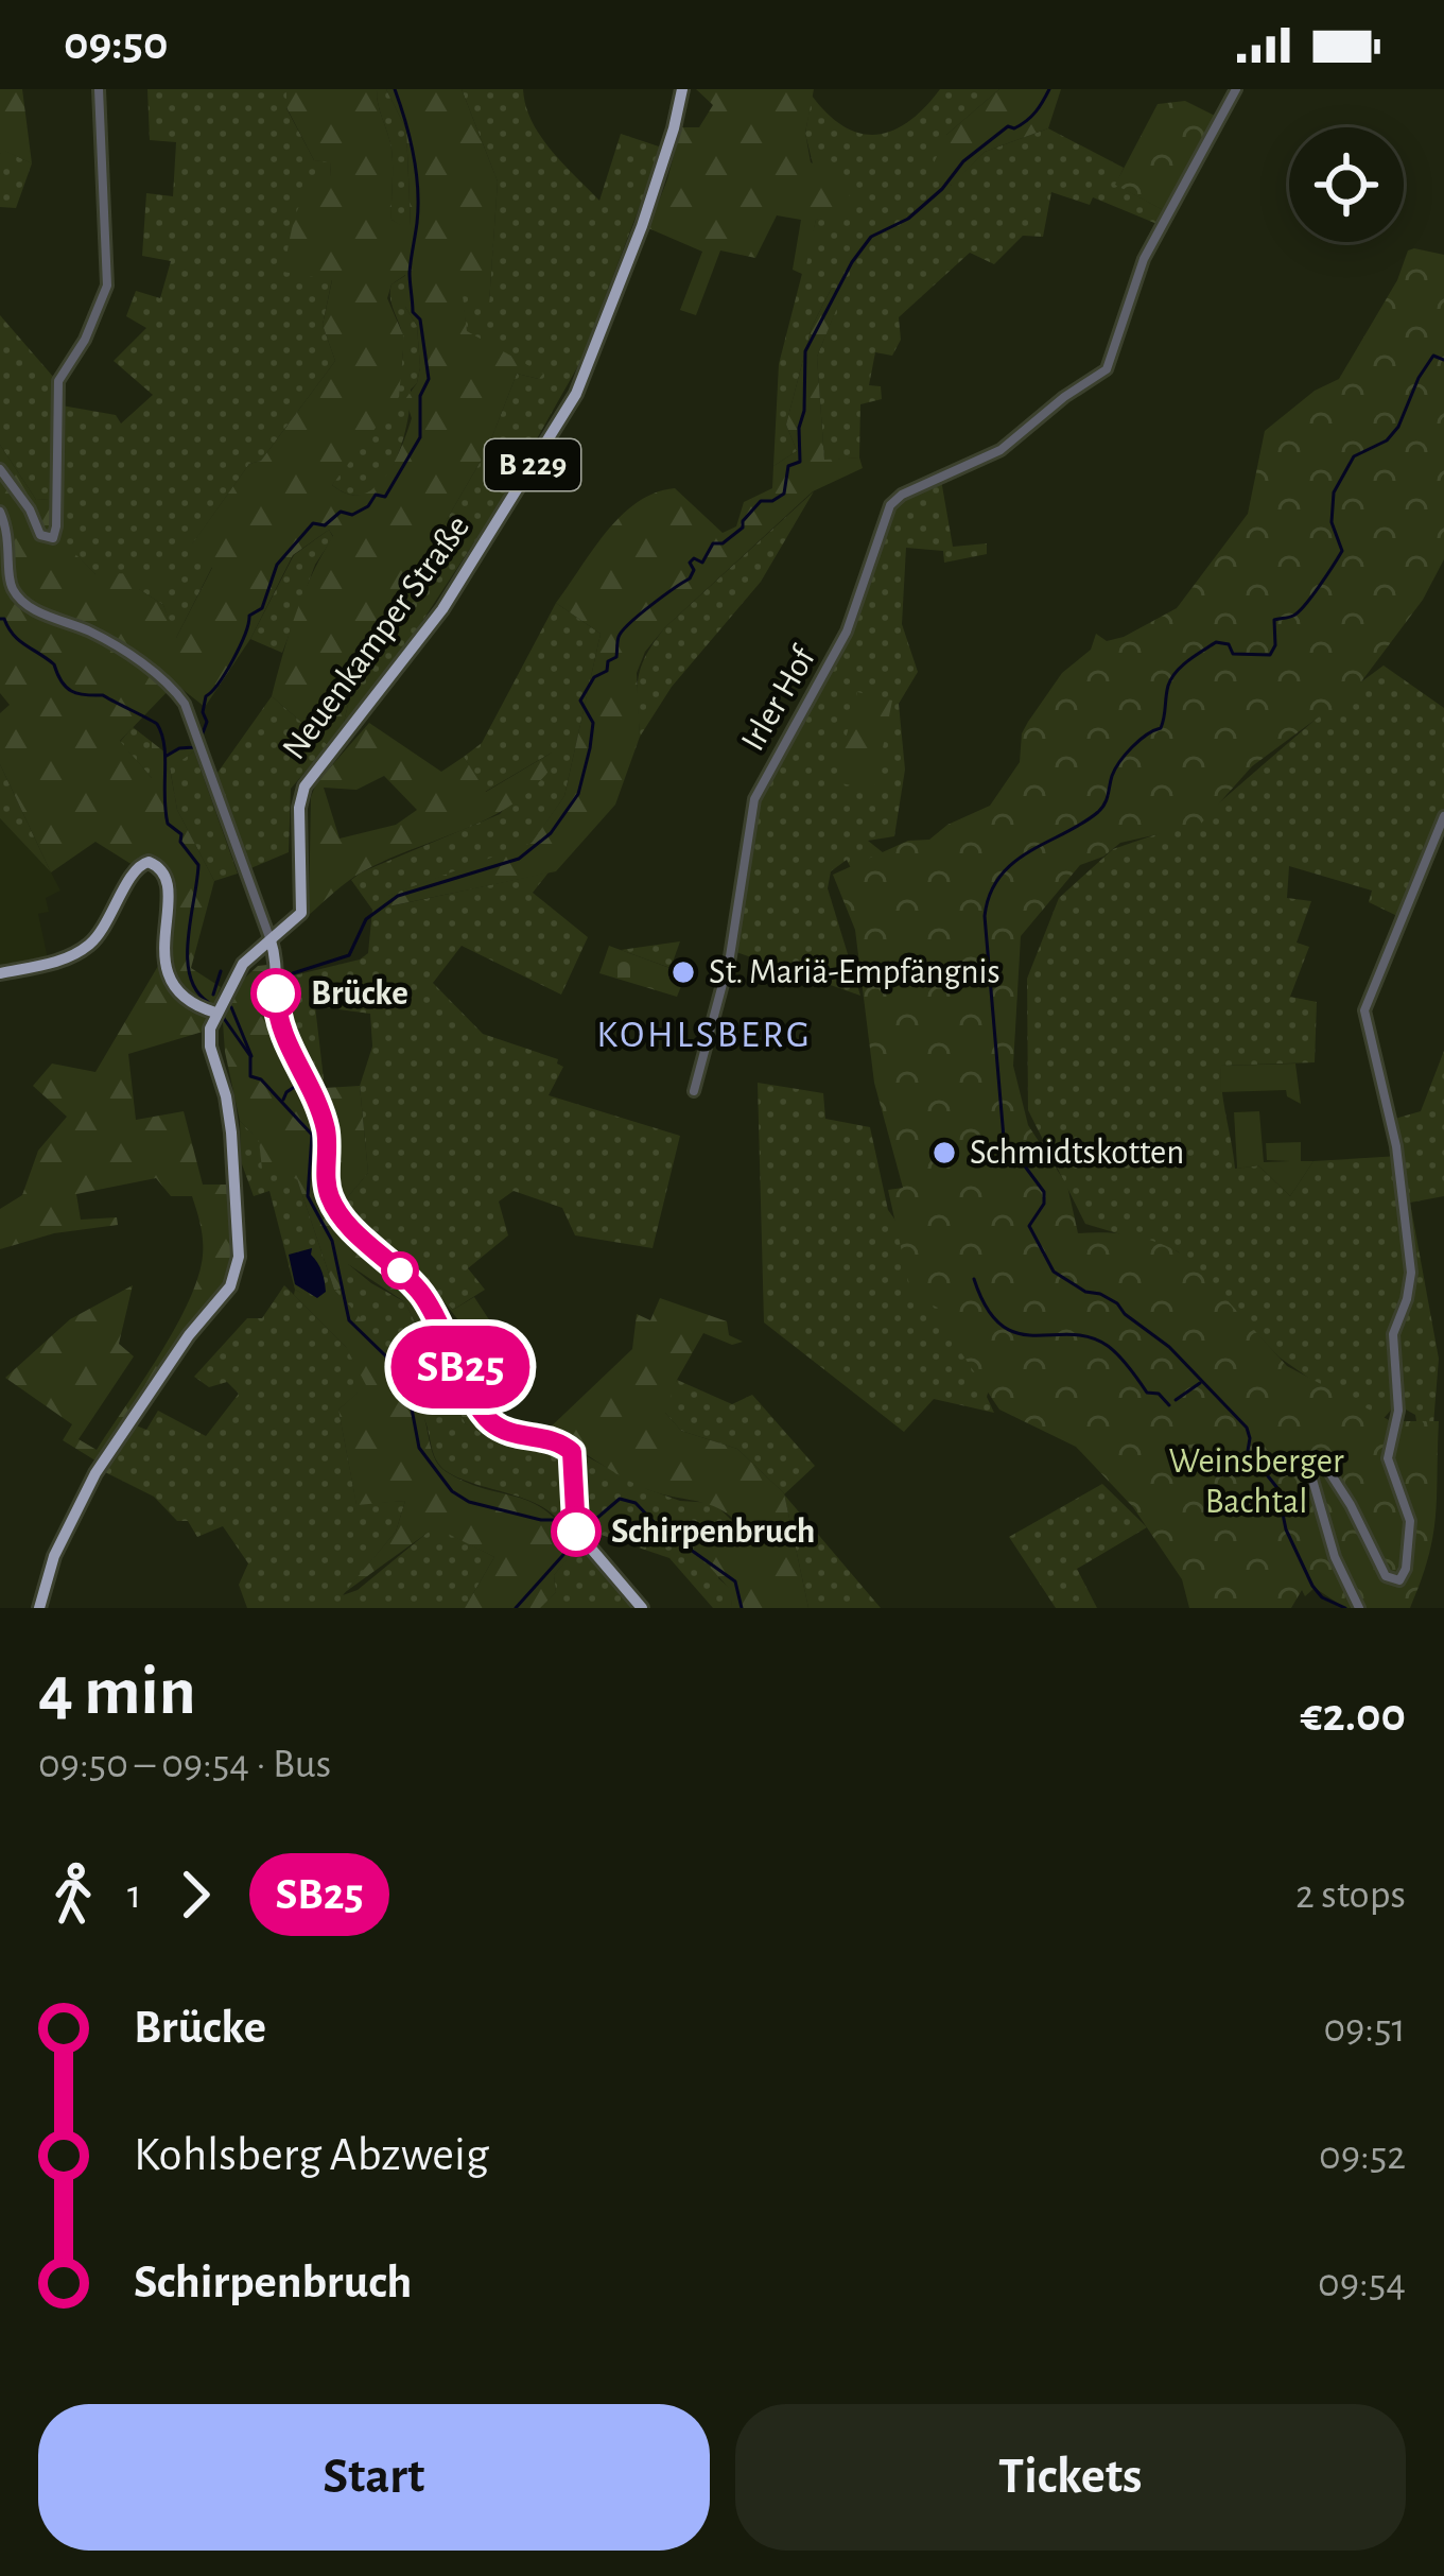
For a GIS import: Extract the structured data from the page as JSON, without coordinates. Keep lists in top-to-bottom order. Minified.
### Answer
{"streets":{"main road":["B 229","Neuenkamper Straße"],"street":["Irler Hof"]},"crossings":[["B 229","Neuenkamper Straße"]],"districts":["KOHLSBERG"],"parks":["Weinsberger Bachtal"],"places":["St. Mariä-Empfängnis","Brücke","Schmidtskotten","Schirpenbruch"],"lines":["bus line SB25"],"page":{"status":"09:50","on_map":"SB25","heading":["4 min","09:50 – 09:54 · Bus","€2.00"],"legs":["1","SB25","2 stops"],"list":[{"name":"Brücke","value":"09:51"},{"name":"Kohlsberg Abzweig","value":"09:52"},{"name":"Schirpenbruch","value":"09:54"}],"buttons":["Start","Tickets"]}}
